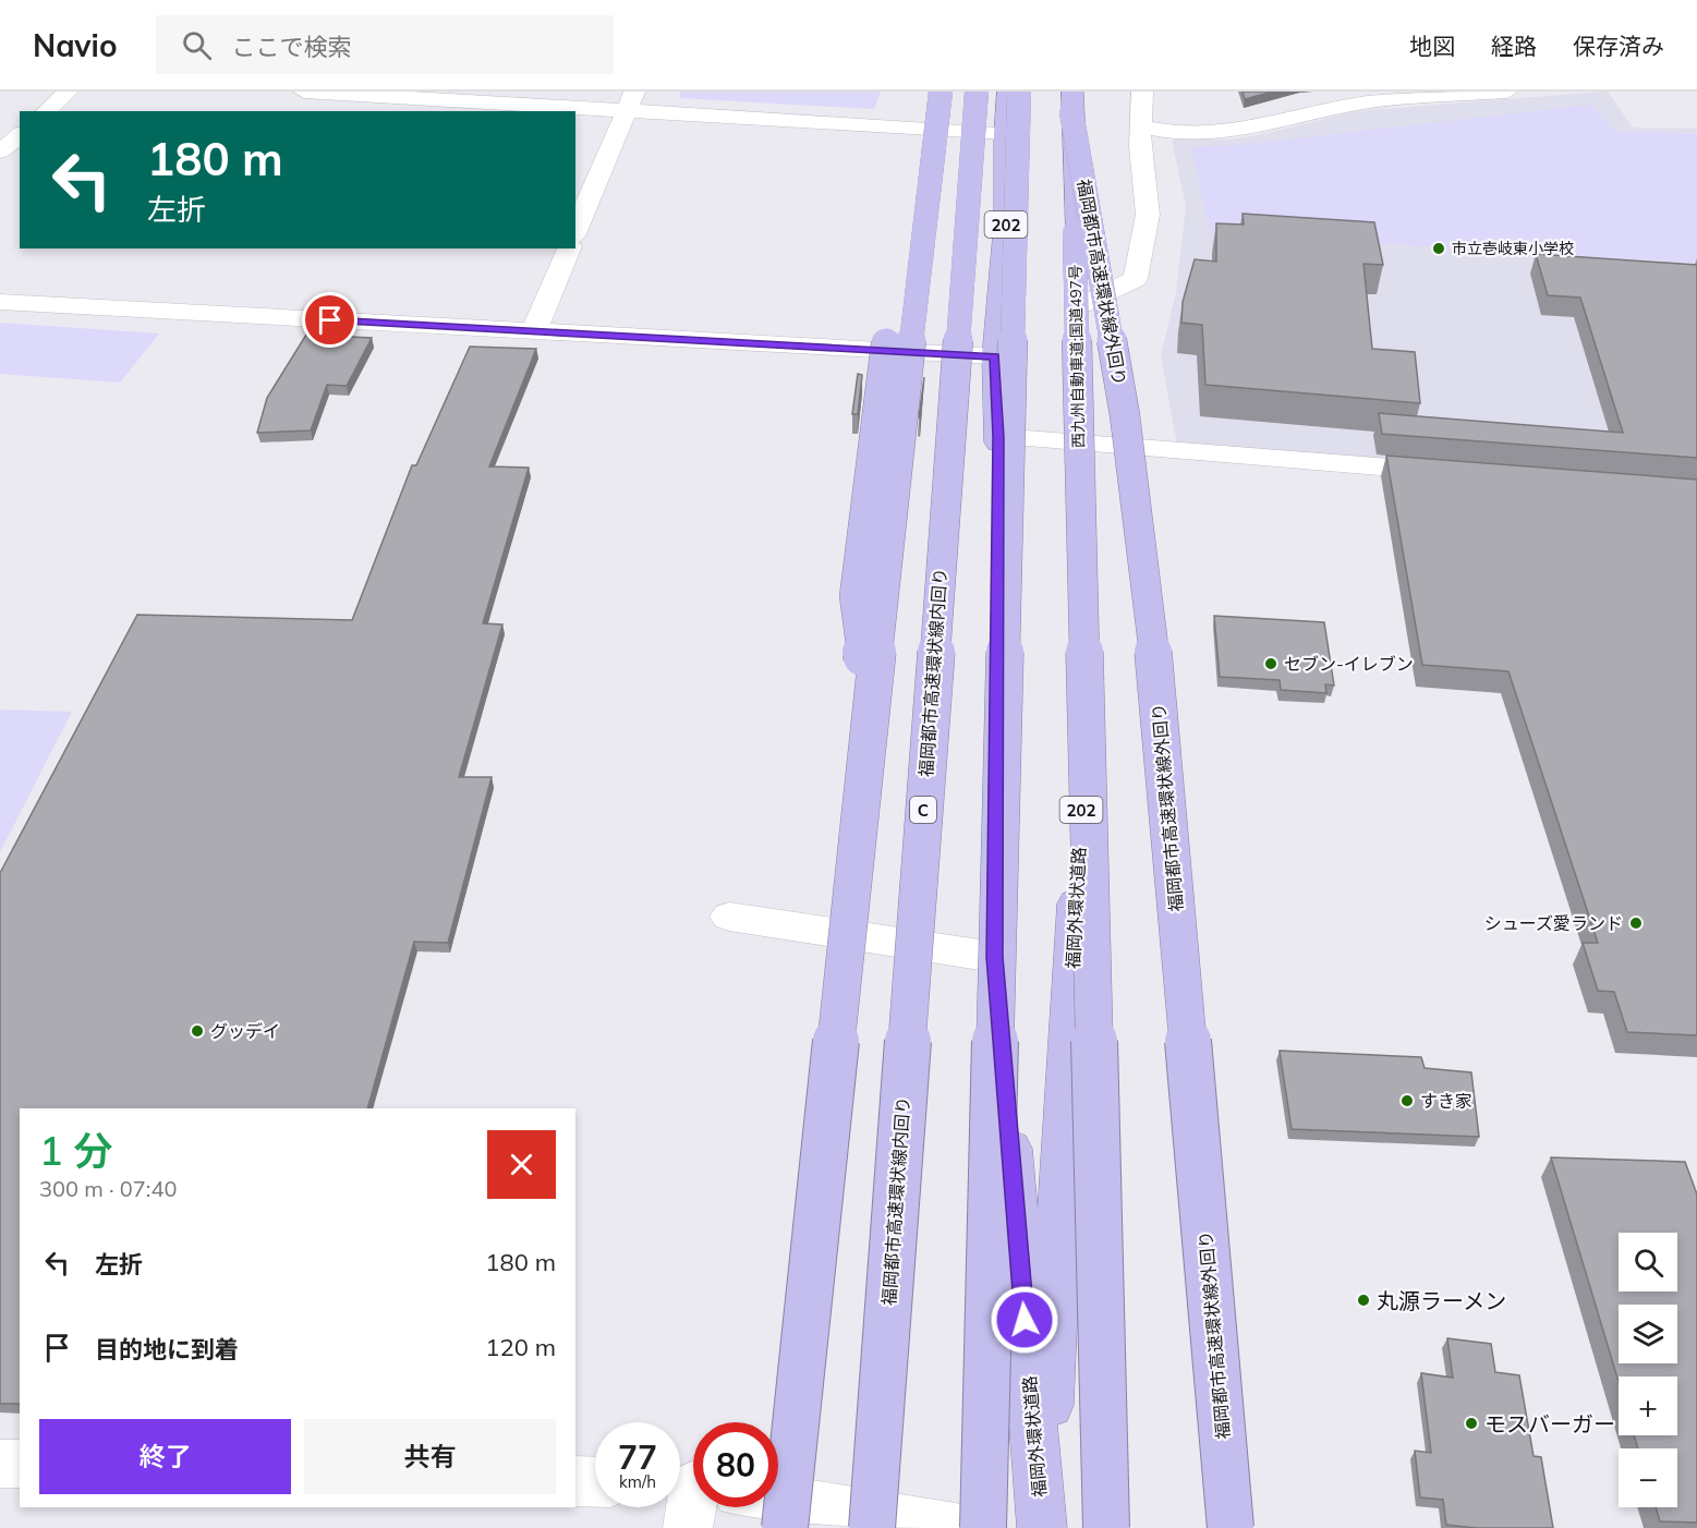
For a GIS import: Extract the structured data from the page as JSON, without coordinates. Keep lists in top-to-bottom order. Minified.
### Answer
{"streets":{"highway":["202","福岡都市高速環状線外回り","西九州自動車道;国道497号","福岡都市高速環状線内回り","C","福岡外環状道路"]},"crossings":[["福岡都市高速環状線外回り","西九州自動車道;国道497号"],["福岡都市高速環状線外回り","福岡外環状道路"],["西九州自動車道;国道497号","福岡外環状道路"]],"places":["市立壱岐東小学校","セブン-イレブン","シューズ愛ランド","グッデイ","すき家","丸源ラーメン","モスバーガー"],"page":{"header":"Navio","search":"ここで検索","nav":["地図","経路","保存済み"],"turn":["180 m","左折"],"heading":["1 分","300 m · 07:40"],"list":[{"name":"左折","value":"180 m"},{"name":"目的地に到着","value":"120 m"}],"map_buttons":["+","−"],"buttons":["終了","共有"],"speed":"77 km/h","limit":"80"}}
